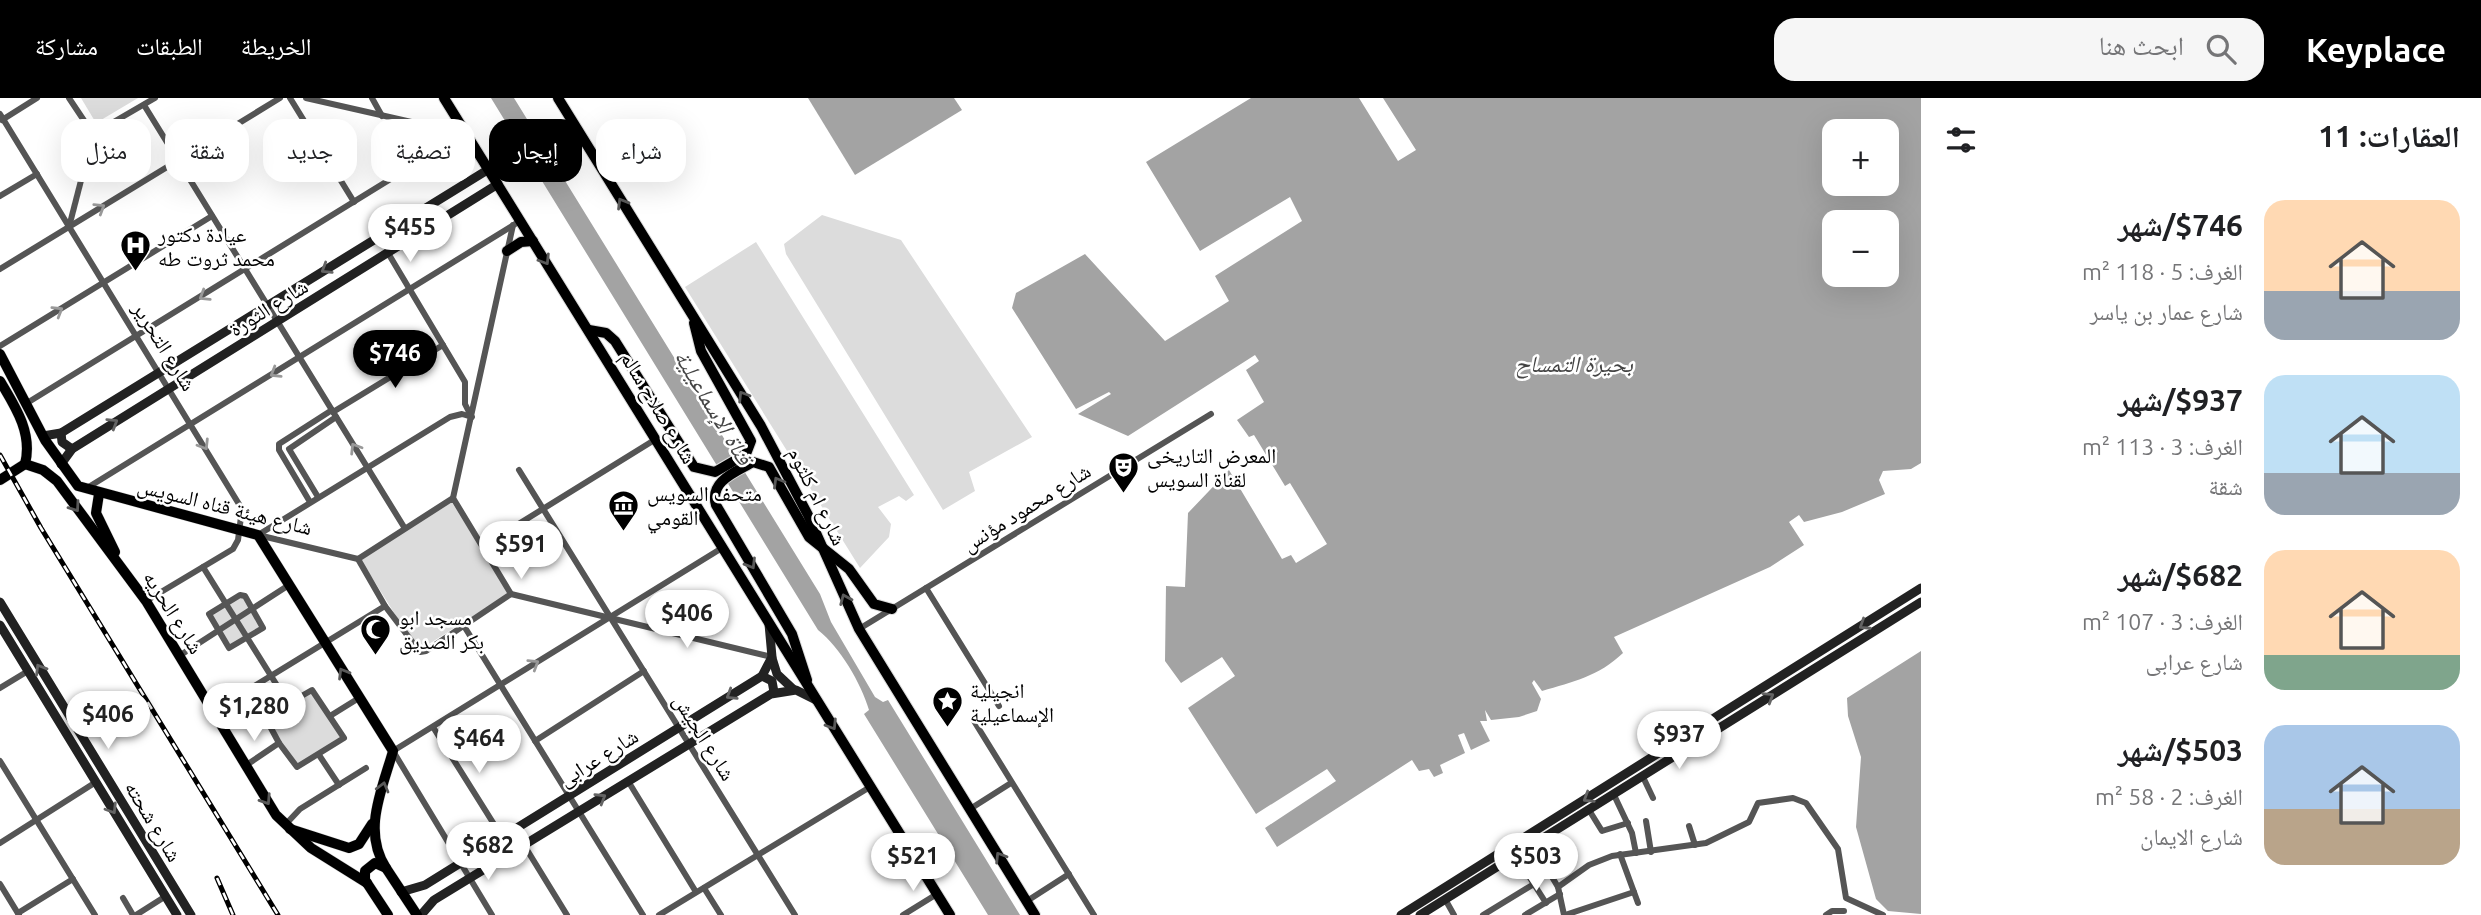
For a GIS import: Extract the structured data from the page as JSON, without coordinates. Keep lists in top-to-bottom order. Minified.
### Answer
{"streets":{"highway":["شارع صلاح سالم","شارع ام كلثوم"],"main road":["شارع هيئة قناه السويس","شارع الحريه"],"street":["شارع الثورة","شارع التحرير","شارع محمود مؤنس","شارع الجيش","شارع عرابى","شارع شحته"]},"crossings":[["شارع الثورة","شارع التحرير"],["شارع الثورة","شارع صلاح سالم"],["شارع التحرير","شارع هيئة قناه السويس"],["شارع ام كلثوم","شارع محمود مؤنس"],["شارع الجيش","شارع عرابى"]],"water":["بحيرة التمساح","قناة الإسماعيلية"],"places":{"hospital":["عيادة دكتور محمد ثروت طه"],"theatre":["المعرض التاريخى لقناة السويس"],"museum":["متحف السويس القومي"],"mosque":["مسجد ابو بكر الصديق"],"place":["انجيلية الإسماعيلية"]},"page":{"header":"Keyplace","search":"ابحث هنا","nav":["الخريطة","الطبقات","مشاركة"],"heading":"العقارات: 11","map_buttons":["+","−"],"chip":["شراء","إيجار","تصفية","جديد","شقة","منزل"],"list":[{"name":"$746/شهر","note":"الغرف: 5 · 118 m² · شارع عمار بن ياسر"},{"name":"$937/شهر","note":"الغرف: 3 · 113 m² · شقة"},{"name":"$682/شهر","note":"الغرف: 3 · 107 m² · شارع عرابى"},{"name":"$503/شهر","note":"الغرف: 2 · 58 m² · شارع الايمان"}],"price":["$455","$746","$591","$406","$1,280","$406","$937","$464","$682","$521","$503"]}}
